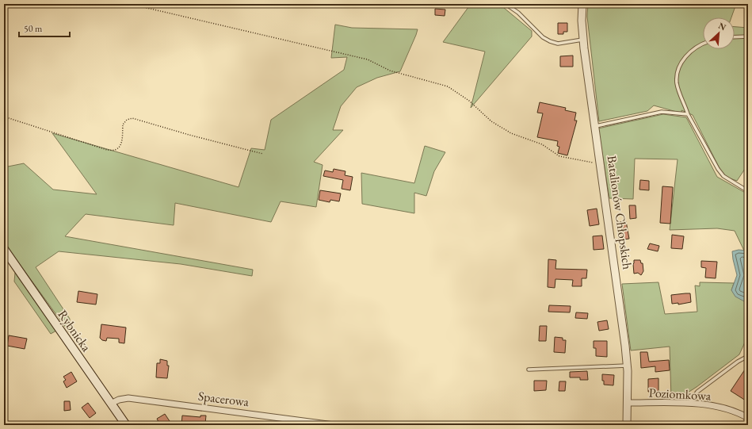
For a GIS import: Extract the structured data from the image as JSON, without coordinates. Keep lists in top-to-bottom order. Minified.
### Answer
{"streets":{"main road":["Rybnicka"],"street":["Batalionów Chłopskich","Poziomkowa","Spacerowa"]},"crossings":[["Batalionów Chłopskich","Poziomkowa"],["Rybnicka","Spacerowa"]],"scale_bar":"50 m","north":"top right"}
